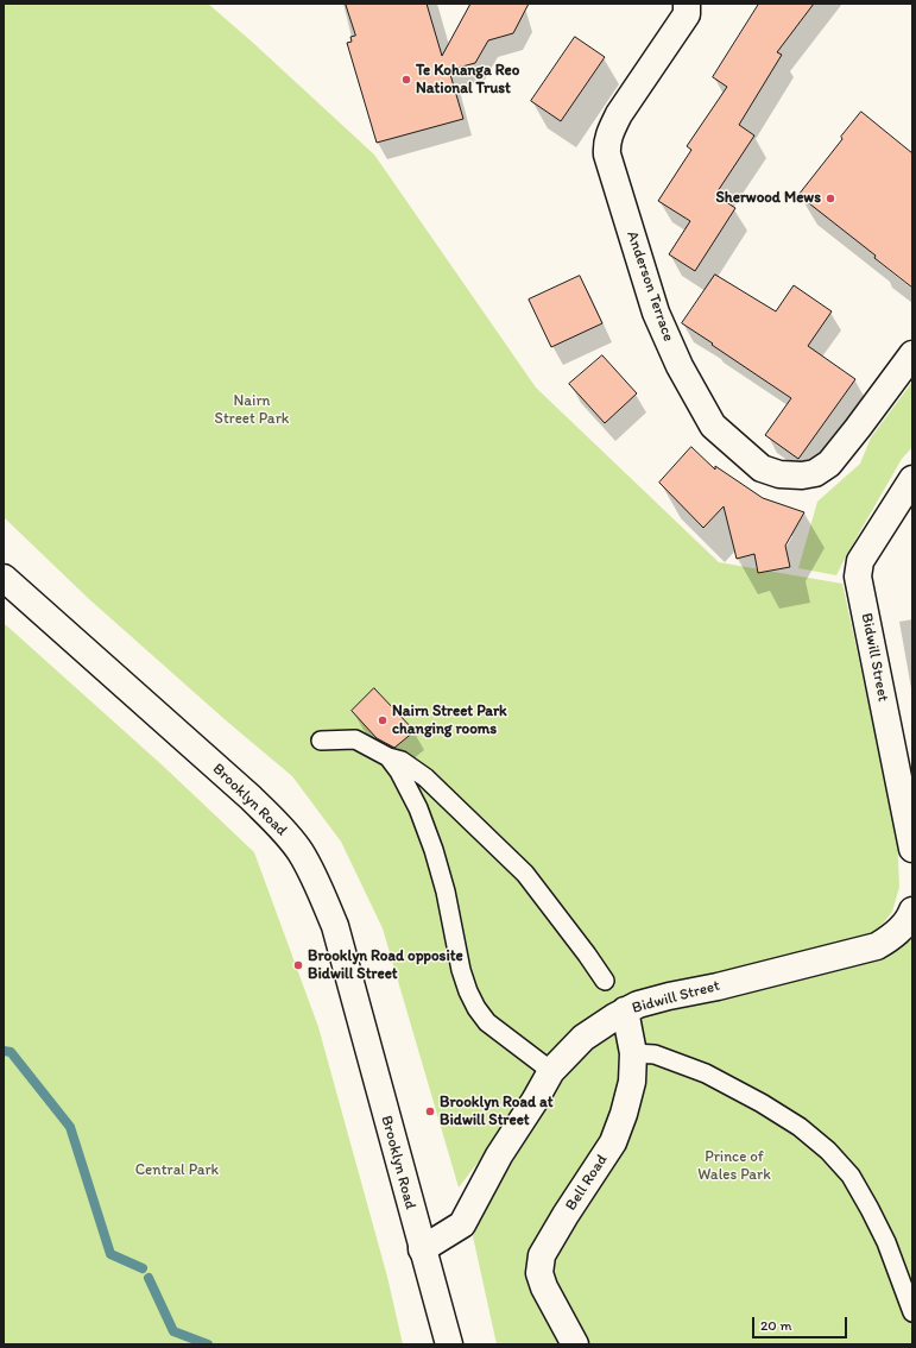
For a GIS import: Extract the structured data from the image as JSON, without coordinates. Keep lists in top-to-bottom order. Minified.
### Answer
{"streets":{"street":["Anderson Terrace","Bidwill Street","Brooklyn Road","Bell Road"]},"crossings":[["Bidwill Street","Brooklyn Road"],["Bidwill Street","Bell Road"]],"parks":["Nairn Street Park","Prince of Wales Park","Central Park"],"places":["Te Kohanga Reo National Trust","Sherwood Mews","Nairn Street Park changing rooms","Brooklyn Road opposite Bidwill Street","Brooklyn Road at Bidwill Street"],"scale_bar":"20 m"}
